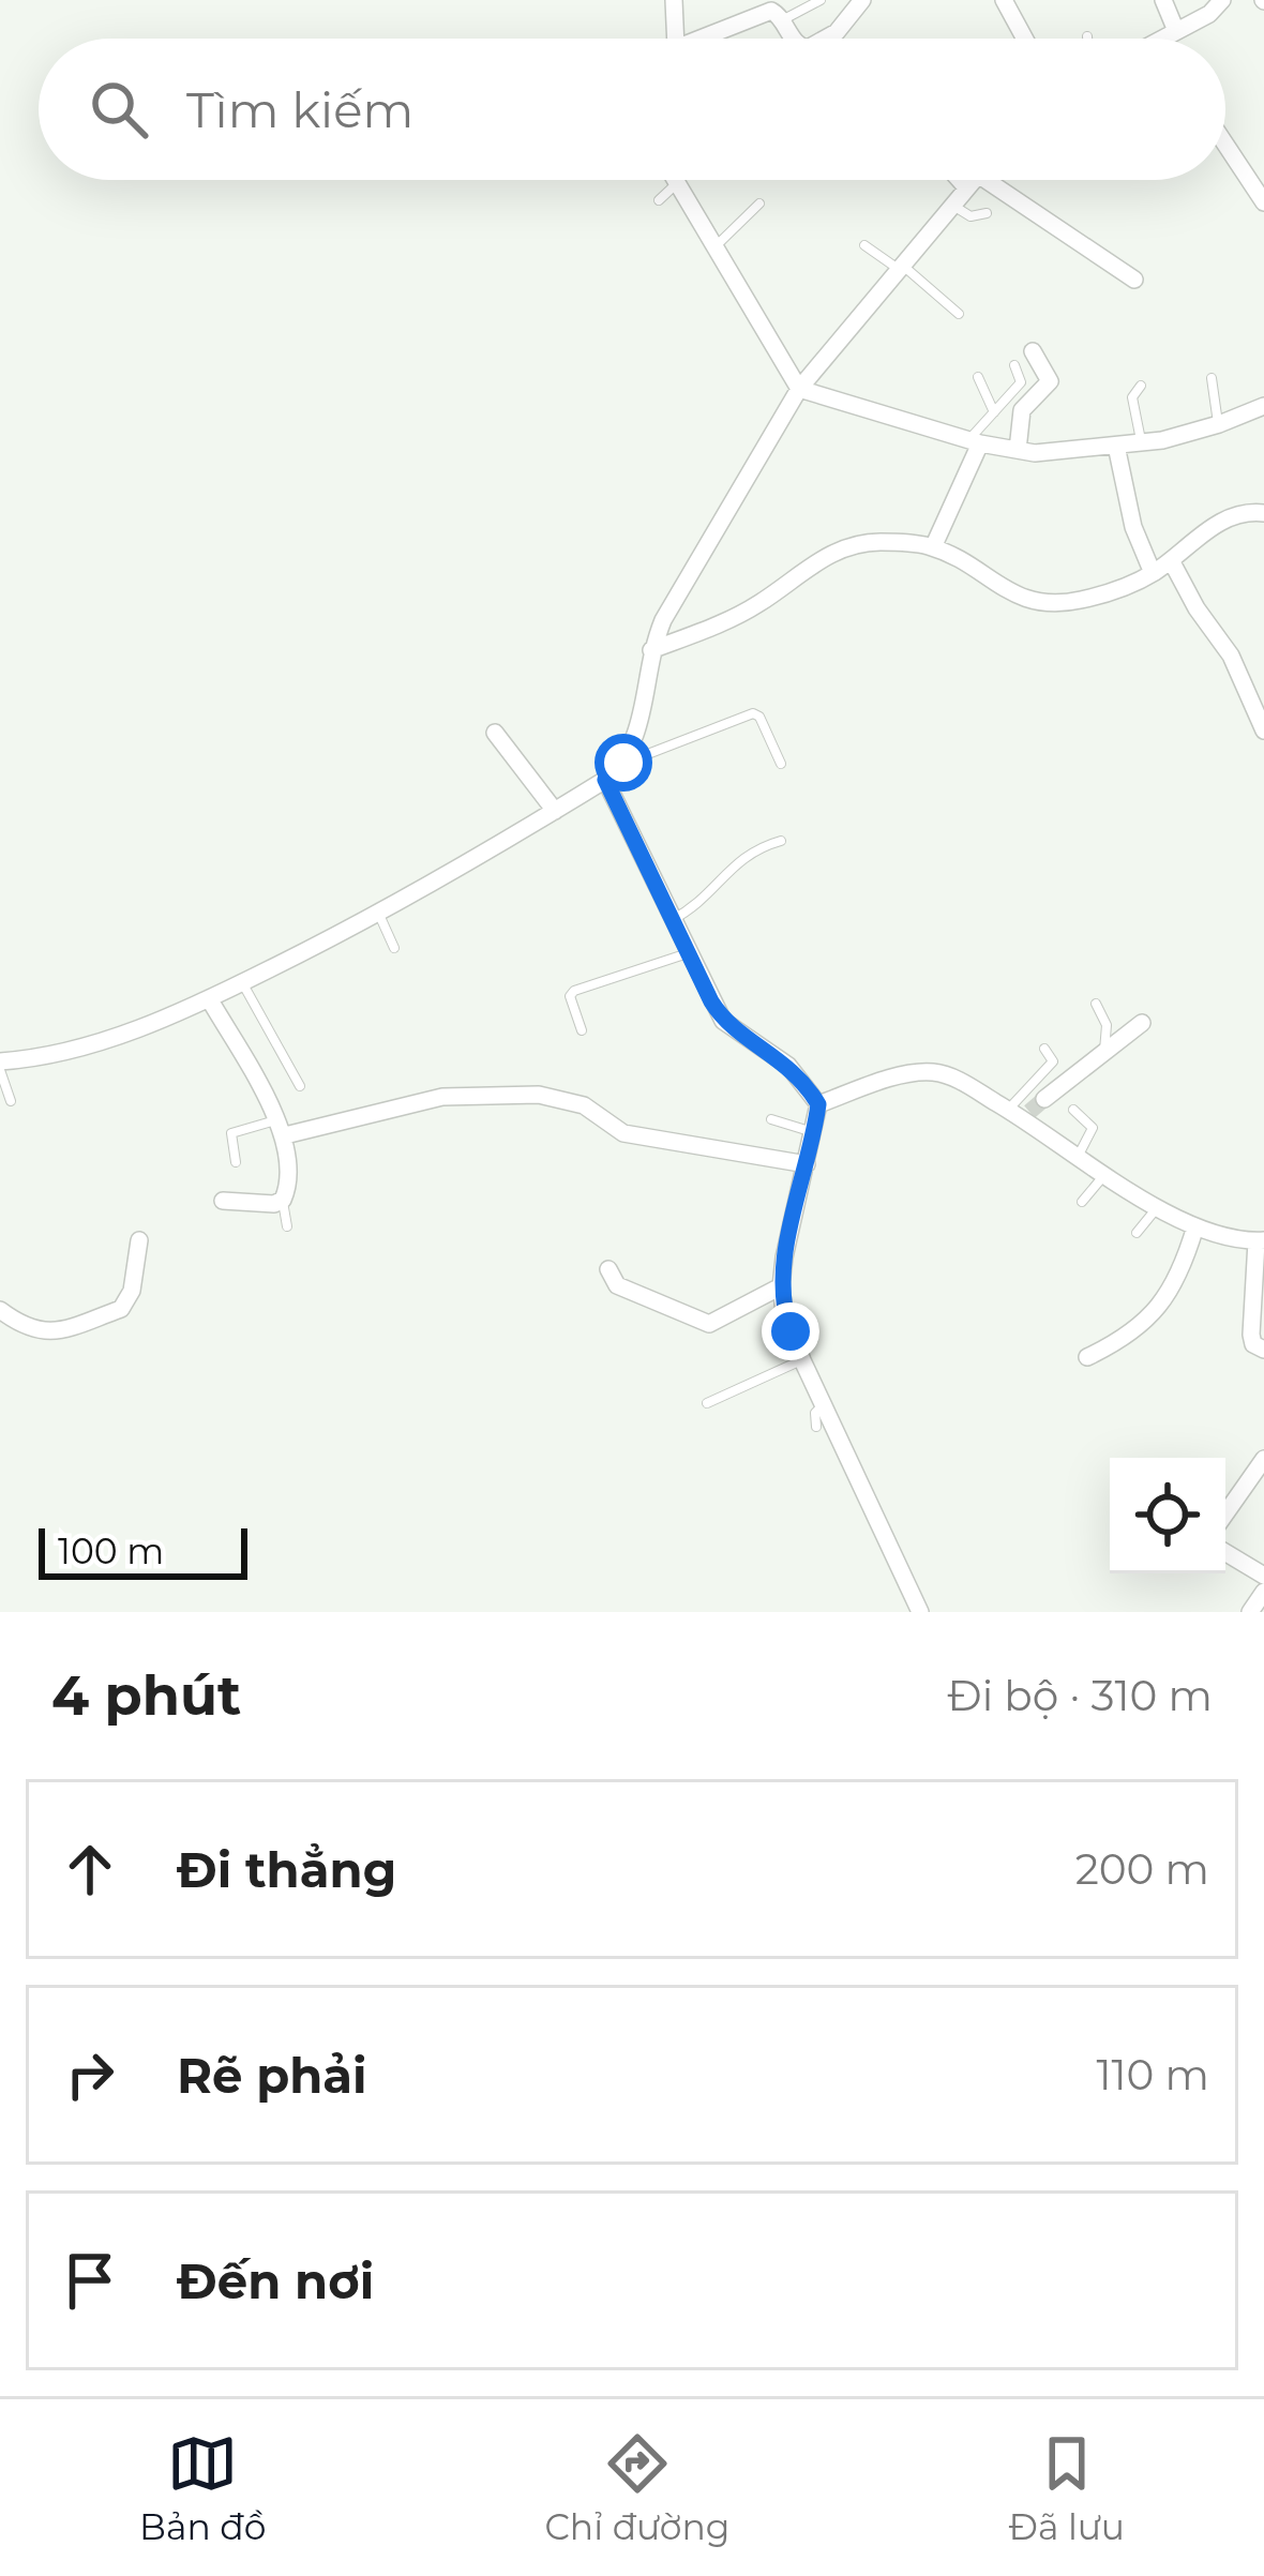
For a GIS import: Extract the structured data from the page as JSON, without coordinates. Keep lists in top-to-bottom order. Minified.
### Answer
{"scale_bar":"100 m","page":{"search":"Tìm kiếm","scale":"100 m","heading":["4 phút","Đi bộ · 310 m"],"list":[["Đi thẳng","200 m"],["Rẽ phải","110 m"],"Đến nơi"],"nav":["Bản đồ","Chỉ đường","Đã lưu"]}}
